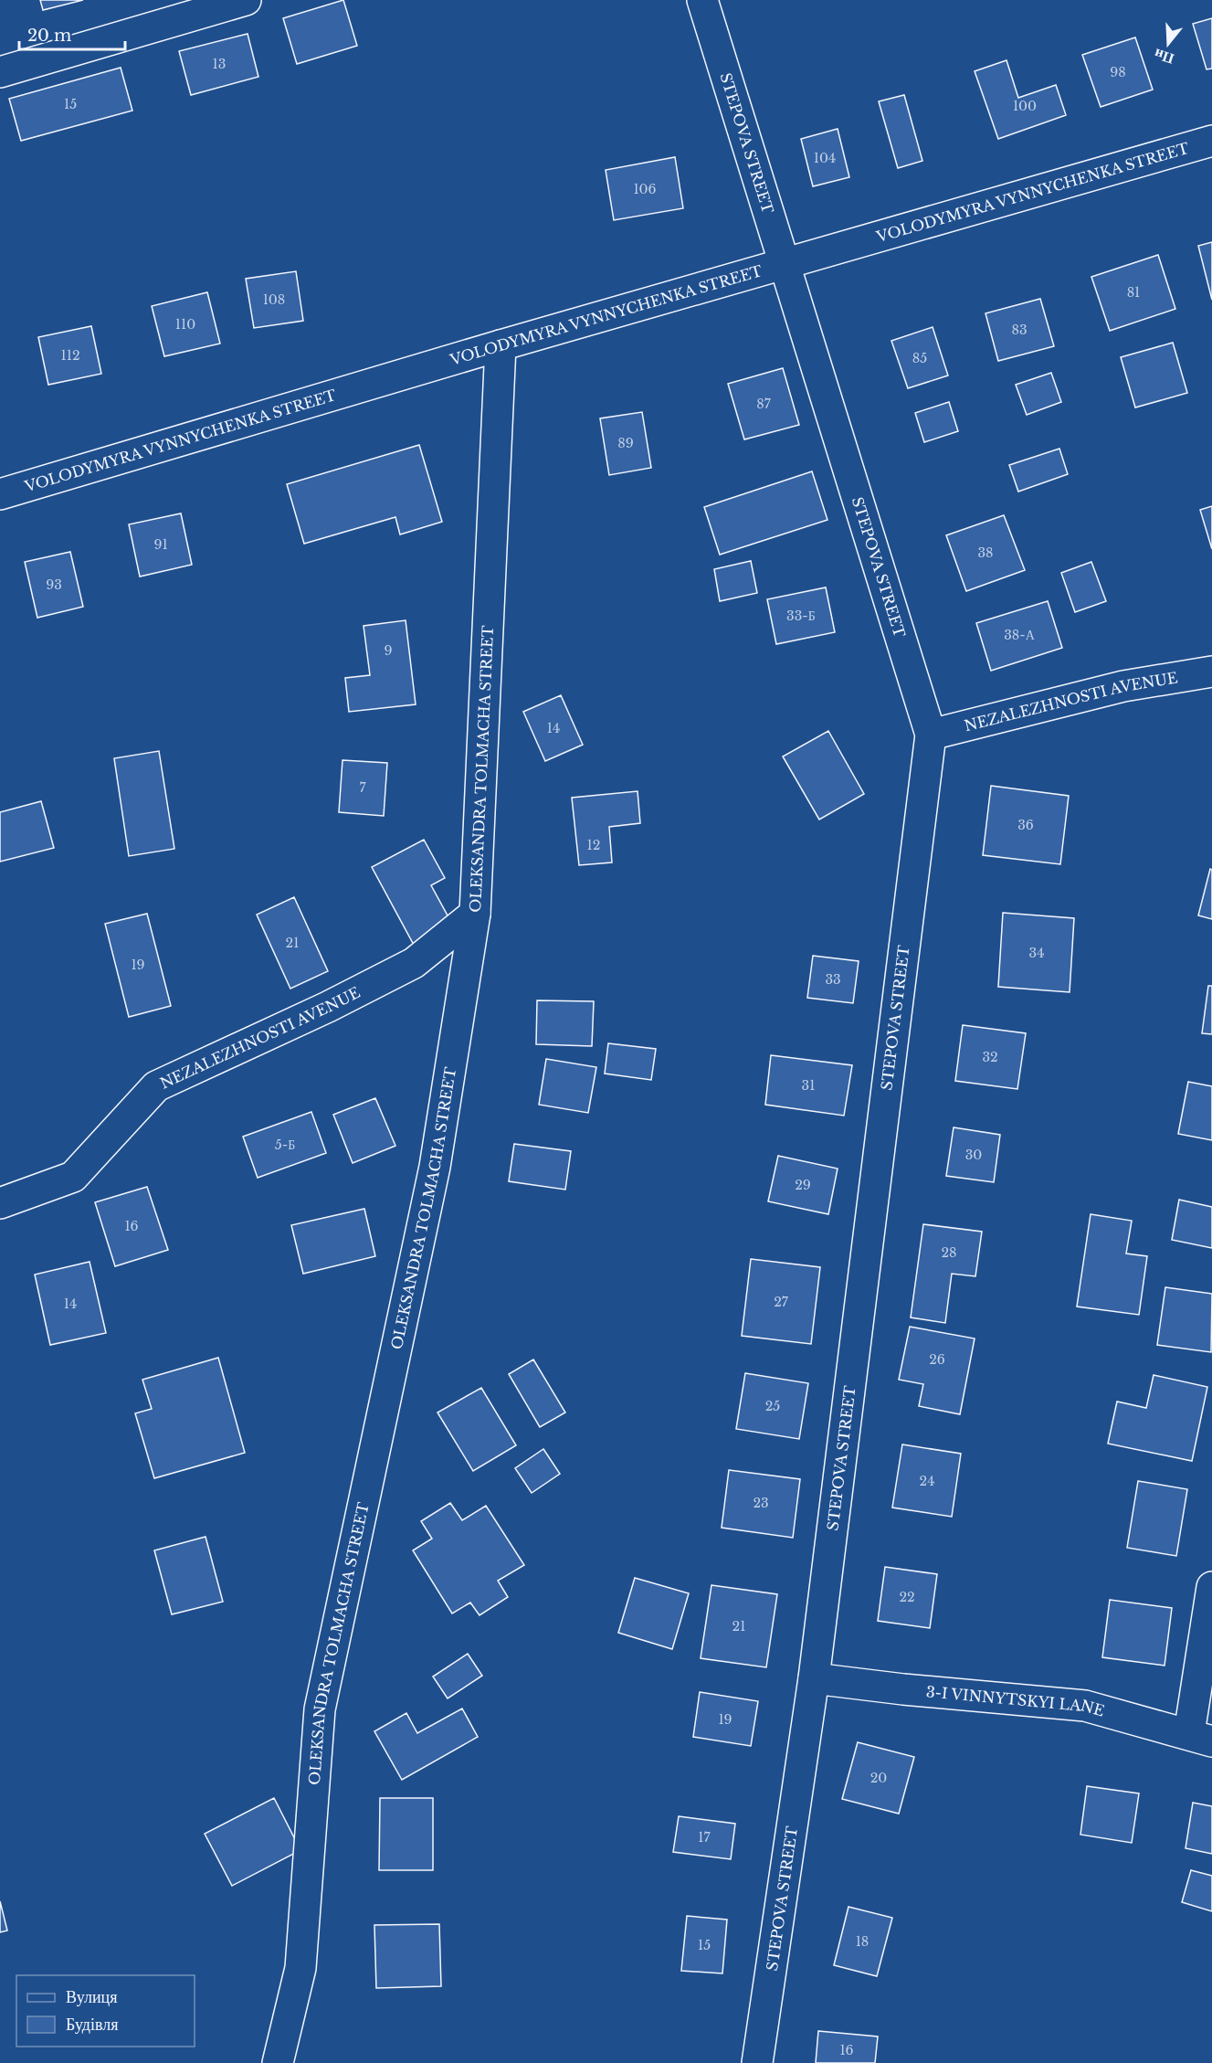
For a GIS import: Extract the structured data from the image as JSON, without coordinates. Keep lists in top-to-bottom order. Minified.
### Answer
{"streets":{"street":["STEPOVA STREET","VOLODYMYRA VYNNYCHENKA STREET","NEZALEZHNOSTI AVENUE","OLEKSANDRA TOLMACHA STREET","3-I VINNYTSKYI LANE"]},"crossings":[["STEPOVA STREET","VOLODYMYRA VYNNYCHENKA STREET"],["STEPOVA STREET","NEZALEZHNOSTI AVENUE"],["STEPOVA STREET","3-I VINNYTSKYI LANE"],["VOLODYMYRA VYNNYCHENKA STREET","OLEKSANDRA TOLMACHA STREET"],["NEZALEZHNOSTI AVENUE","OLEKSANDRA TOLMACHA STREET"]],"house_numbers":["13","98","15","100","104","106","81","108","110","83","112","85","87","89","91","38","93","33-Б","38-А","9","14","7","36","12","21","34","19","33","32","31","5-Б","30","29","16","28","27","14","26","25","24","23","22","21","19","20","17","18","15","16"],"legend":["Вулиця","Будівля"],"scale_bar":"20 m","north":"bottom"}
